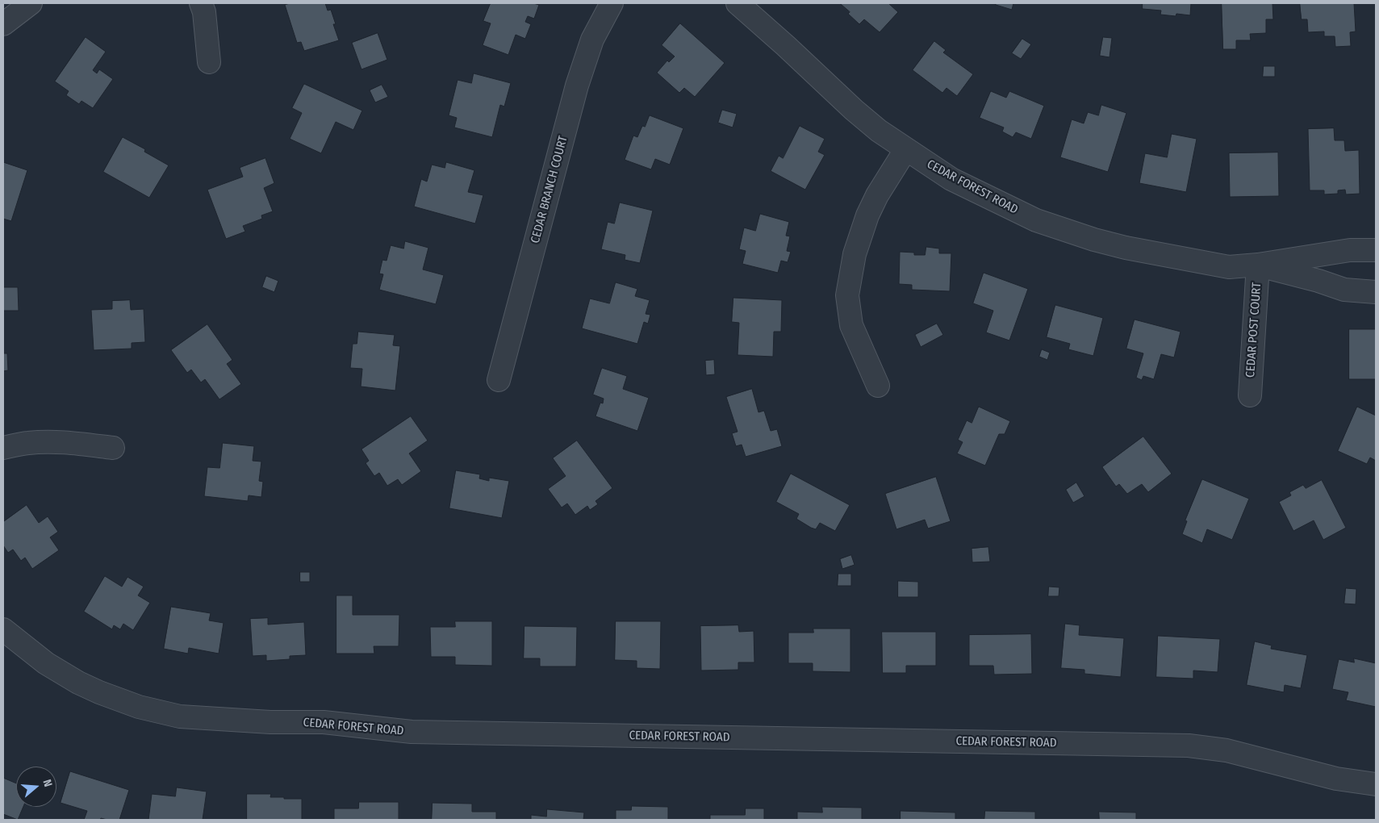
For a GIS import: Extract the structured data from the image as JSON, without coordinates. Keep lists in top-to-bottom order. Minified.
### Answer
{"streets":{"street":["CEDAR FOREST ROAD","CEDAR BRANCH COURT","CEDAR POST COURT"]},"crossings":[["CEDAR FOREST ROAD","CEDAR POST COURT"]],"north":"right"}
